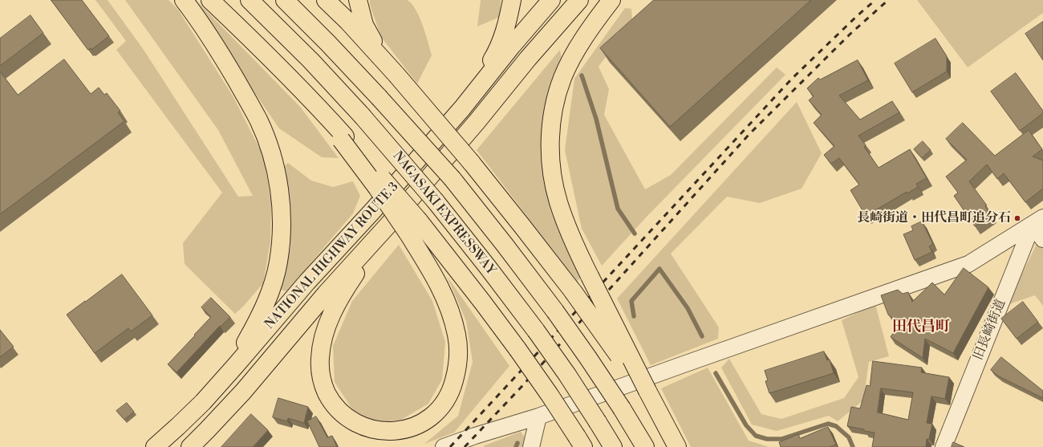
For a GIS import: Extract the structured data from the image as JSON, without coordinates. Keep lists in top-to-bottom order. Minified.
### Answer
{"streets":{"highway":["NAGASAKI EXPRESSWAY","NATIONAL HIGHWAY ROUTE 3"],"street":["旧長崎街道"]},"districts":["田代昌町"],"places":["長崎街道・田代昌町追分石"]}
